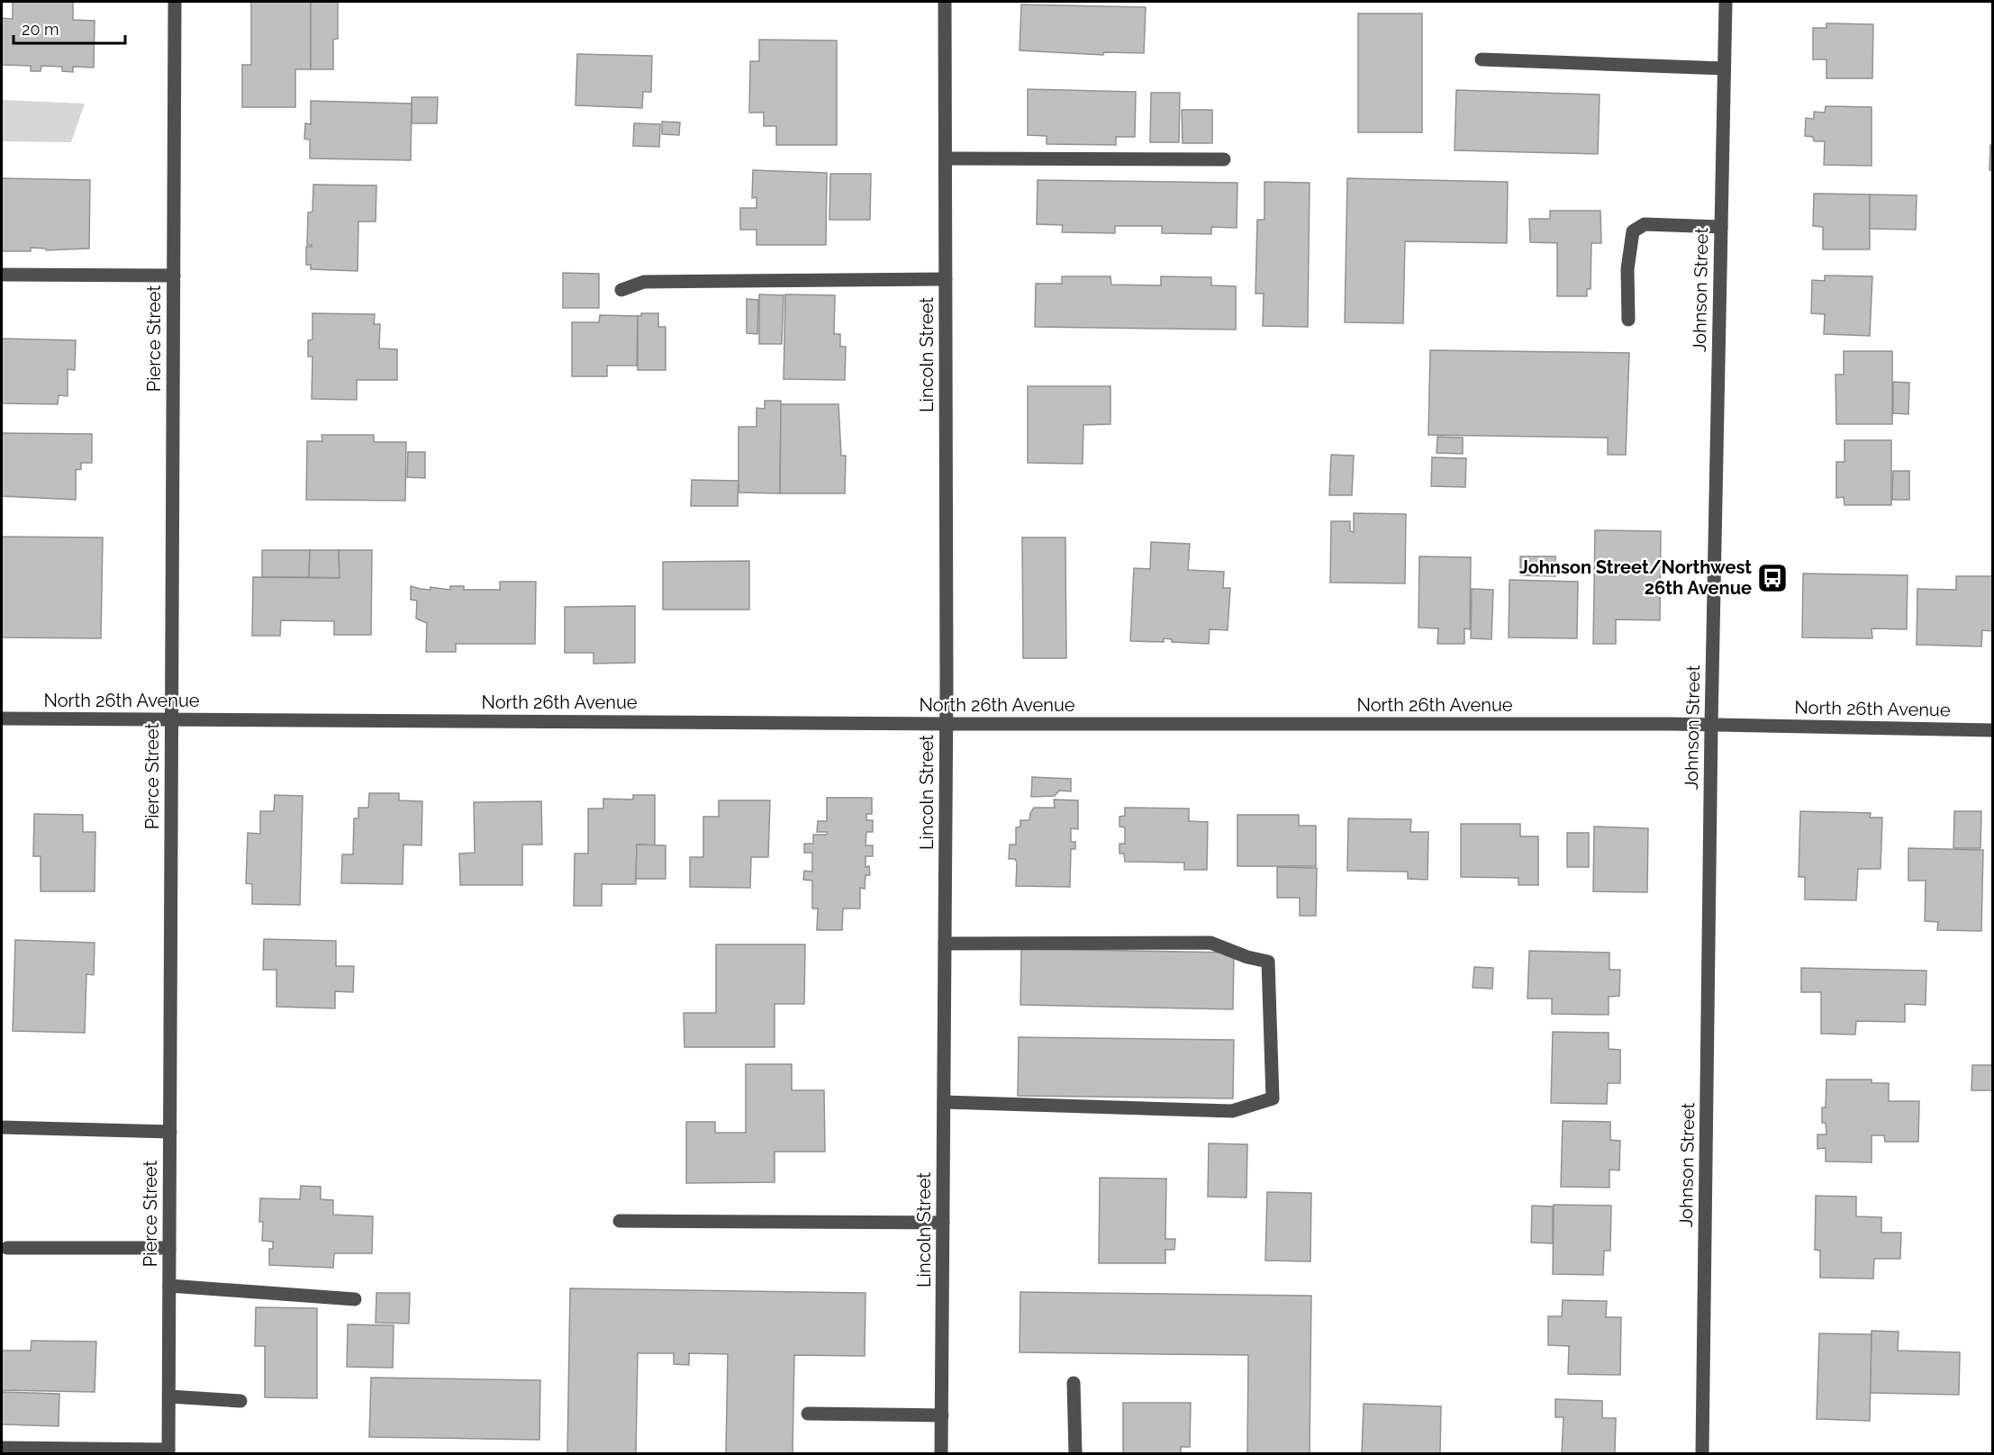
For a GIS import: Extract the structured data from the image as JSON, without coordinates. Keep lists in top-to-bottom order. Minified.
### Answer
{"streets":{"street":["Johnson Street","Pierce Street","Lincoln Street","North 26th Avenue"]},"crossings":[["Johnson Street","North 26th Avenue"],["Pierce Street","North 26th Avenue"],["Lincoln Street","North 26th Avenue"]],"places":{"bus stop":["Johnson Street/Northwest 26th Avenue"]},"scale_bar":"20 m"}
